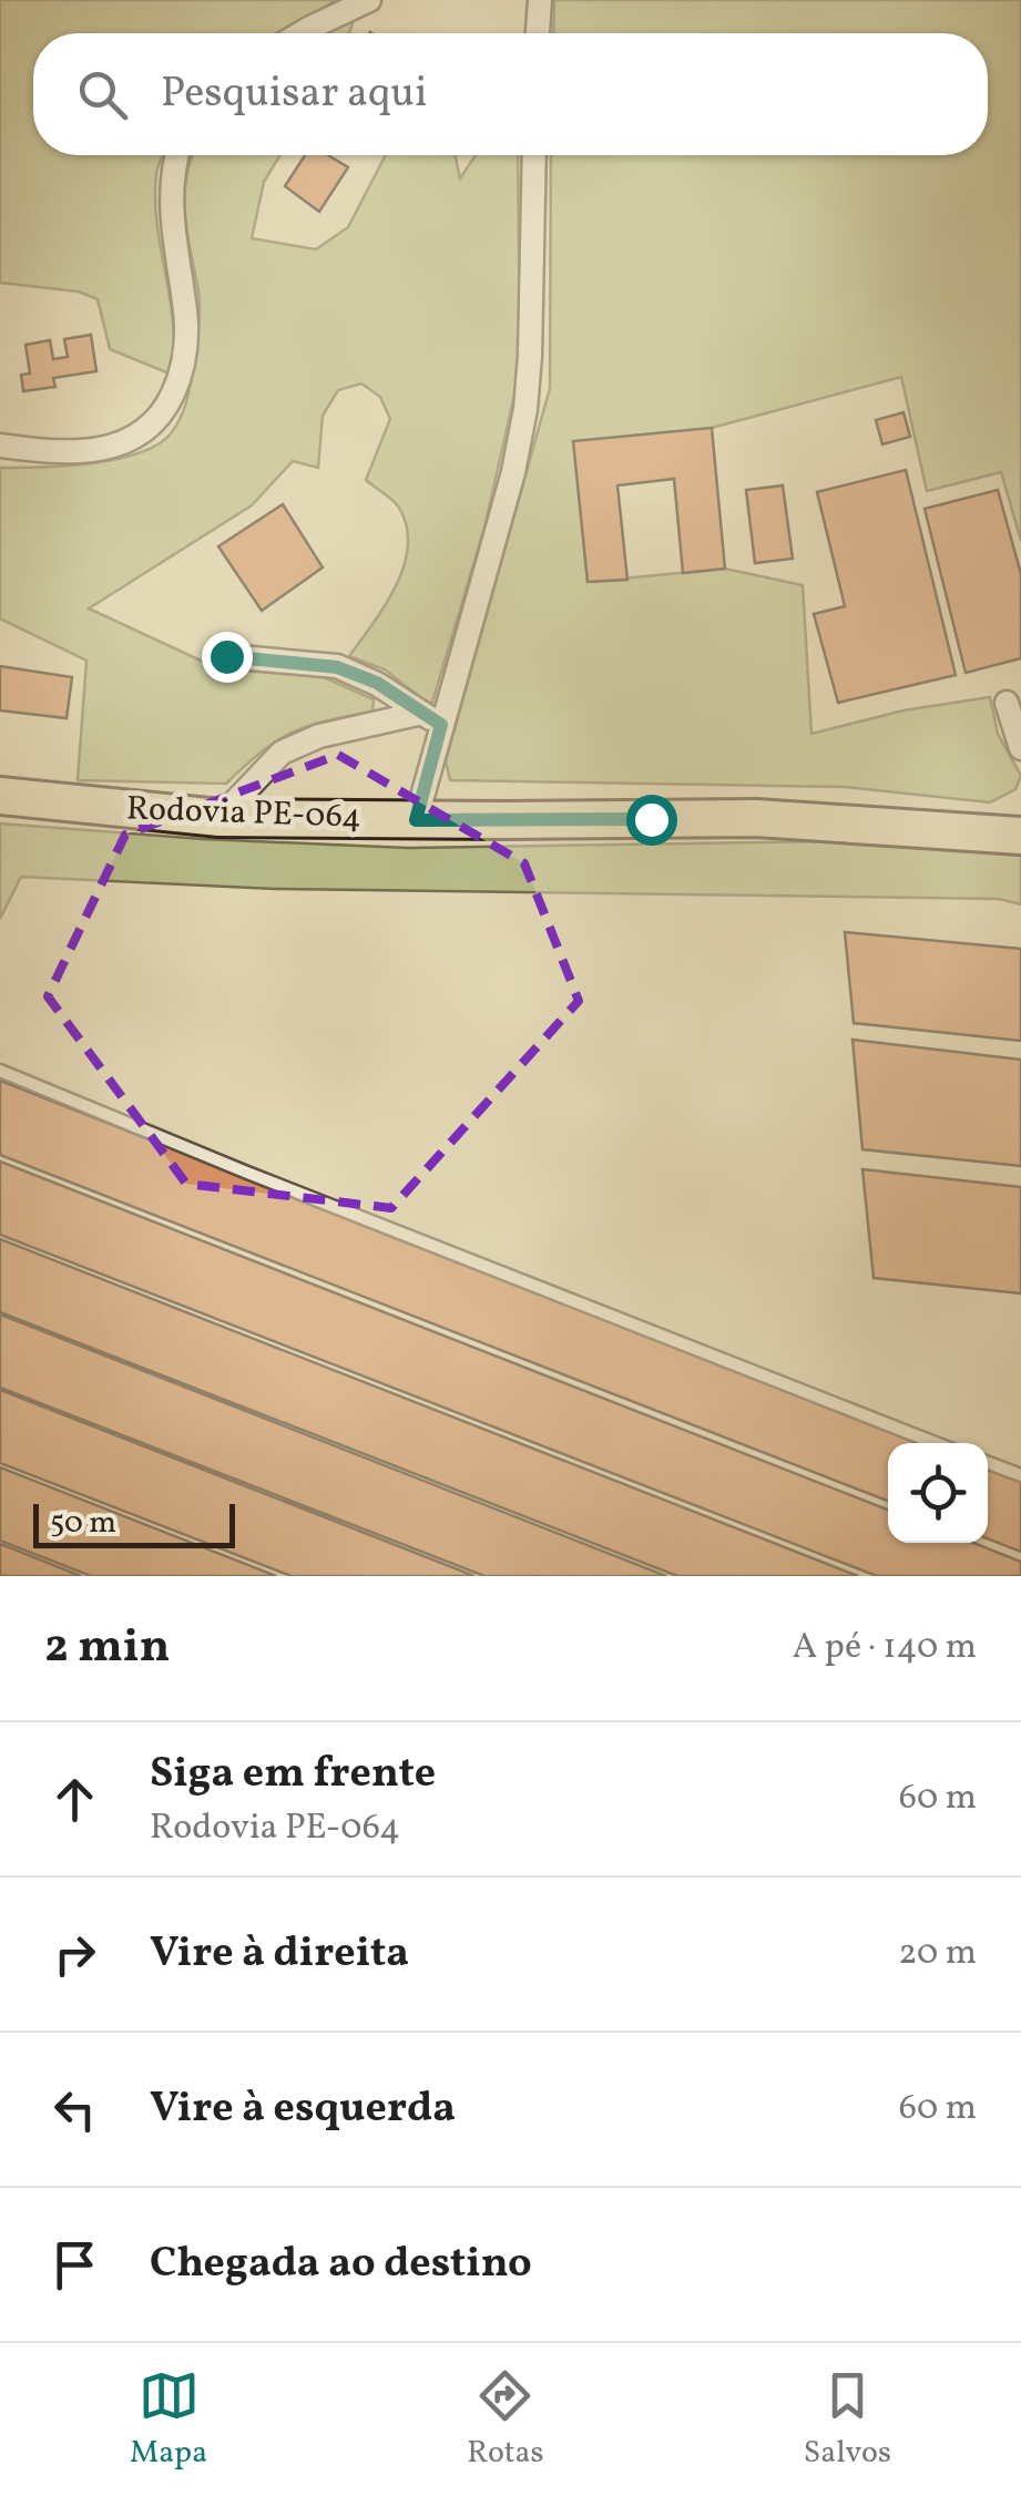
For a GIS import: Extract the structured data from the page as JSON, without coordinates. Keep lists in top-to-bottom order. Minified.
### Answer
{"streets":{"main road":["Rodovia PE-064"]},"scale_bar":"50 m","page":{"search":"Pesquisar aqui","scale":"50 m","heading":["2 min","A pé · 140 m"],"list":[["Siga em frente","Rodovia PE-064","60 m"],["Vire à direita","20 m"],["Vire à esquerda","60 m"],"Chegada ao destino"],"nav":["Mapa","Rotas","Salvos"]}}
